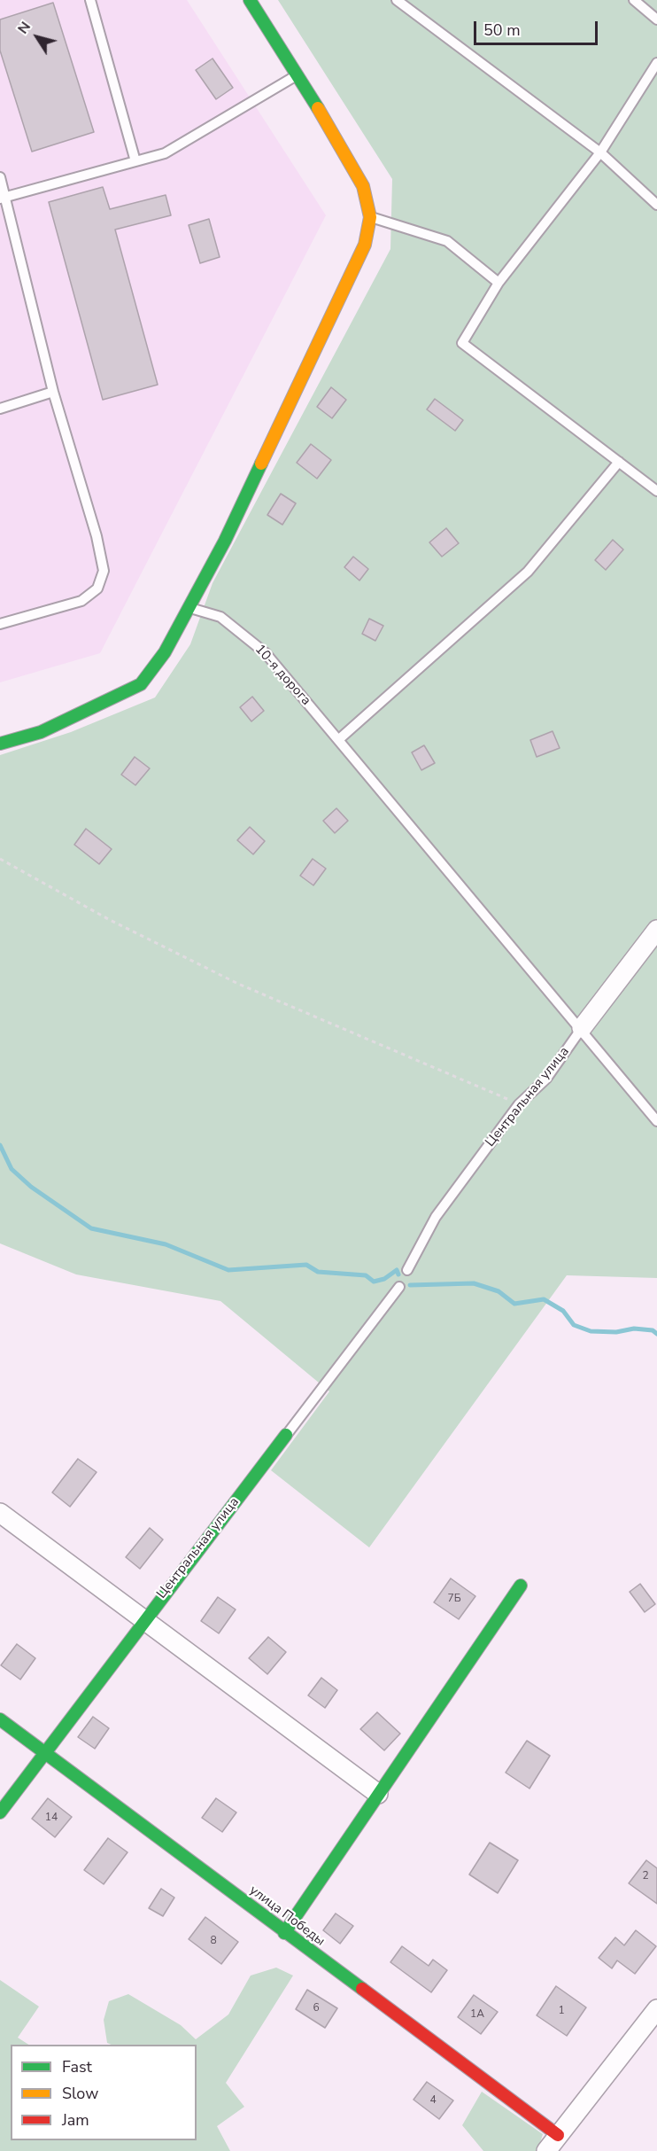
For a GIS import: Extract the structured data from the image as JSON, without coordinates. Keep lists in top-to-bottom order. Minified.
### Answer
{"streets":{"street":["Центральная улица","улица Победы"],"lane":["10-я дорога"]},"crossings":[["10-я дорога","Центральная улица"],["Центральная улица","улица Победы"]],"house_numbers":["7Б","14","2","8","6","1","1А","4"],"legend":["Fast","Slow","Jam"],"scale_bar":"50 m","north":"top left"}
